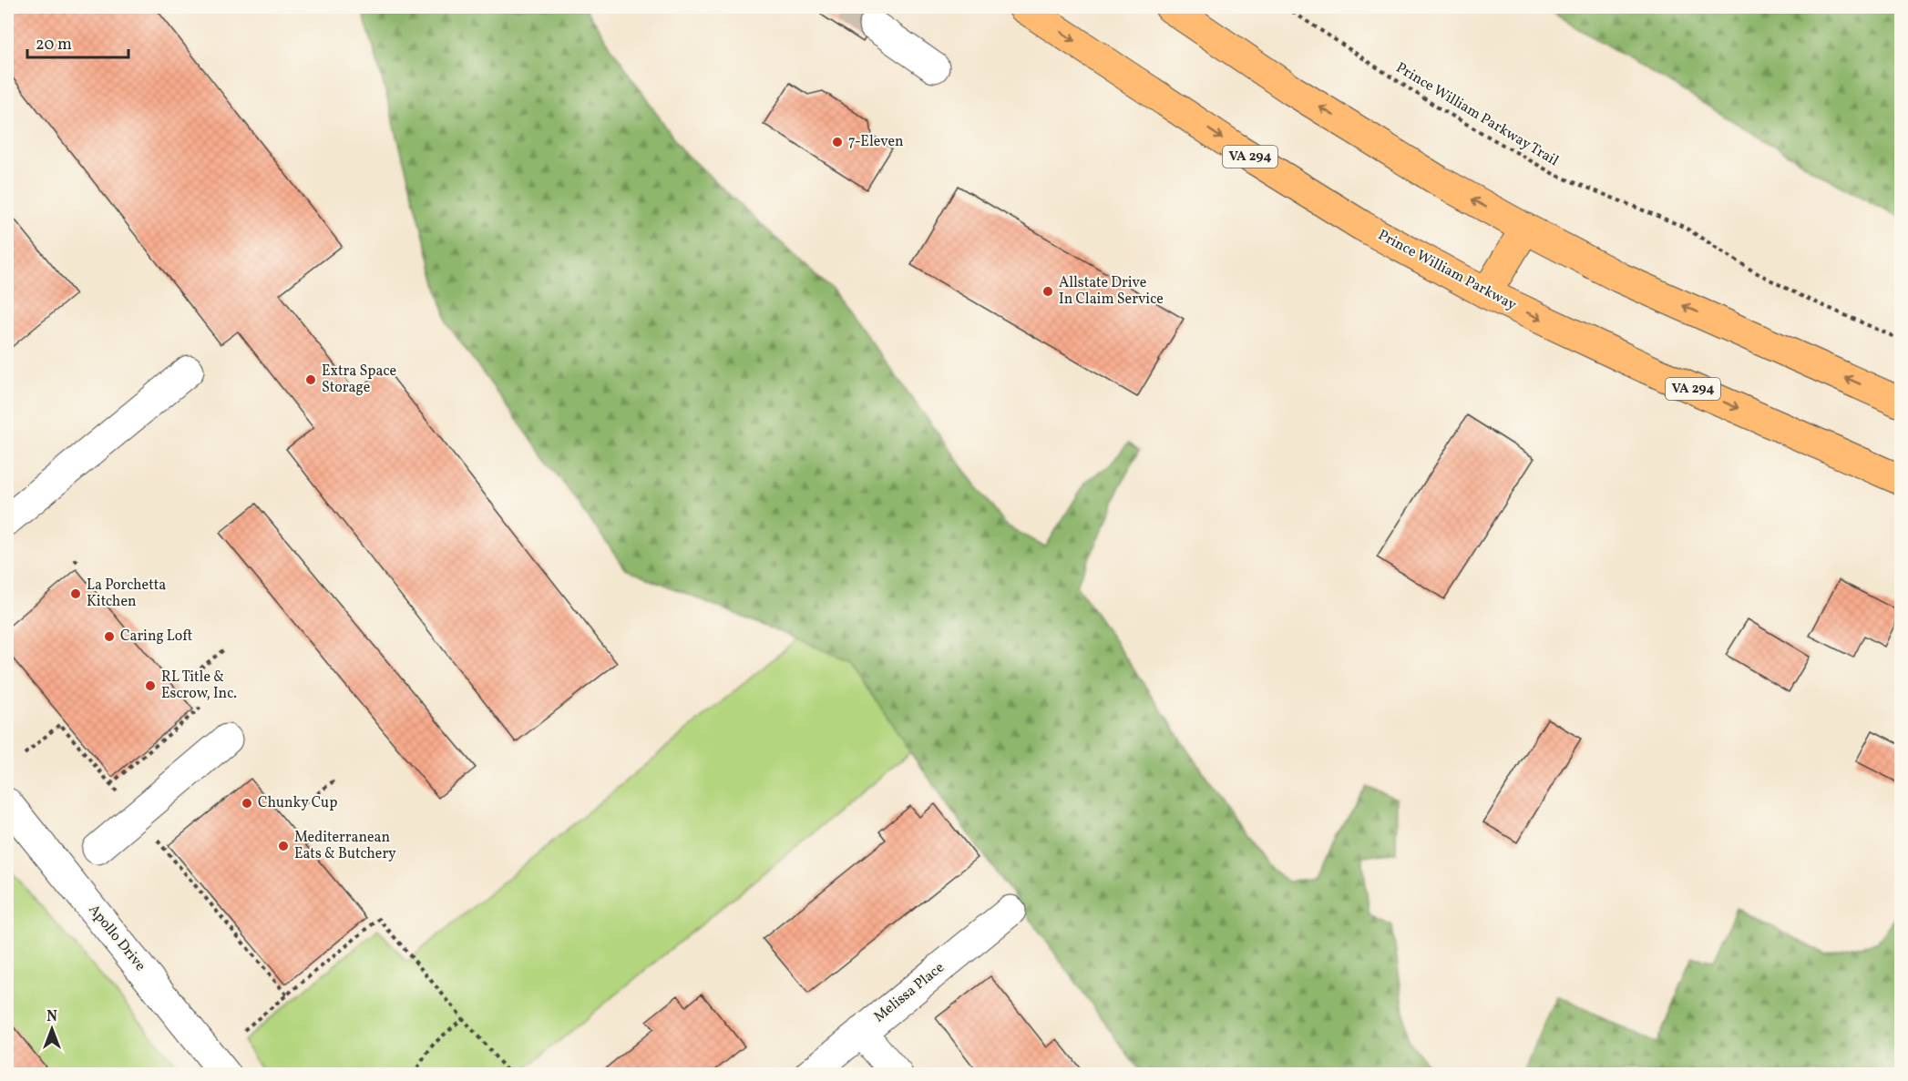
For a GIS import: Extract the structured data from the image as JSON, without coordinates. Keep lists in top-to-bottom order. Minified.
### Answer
{"streets":{"highway":["VA 294","Prince William Parkway"],"street":["Apollo Drive","Melissa Place"],"path":["Prince William Parkway Trail"]},"places":["7-Eleven","Allstate Drive In Claim Service","Extra Space Storage","La Porchetta Kitchen","Caring Loft","RL Title & Escrow, Inc.","Chunky Cup","Mediterranean Eats & Butchery"],"scale_bar":"20 m","north":"top"}
